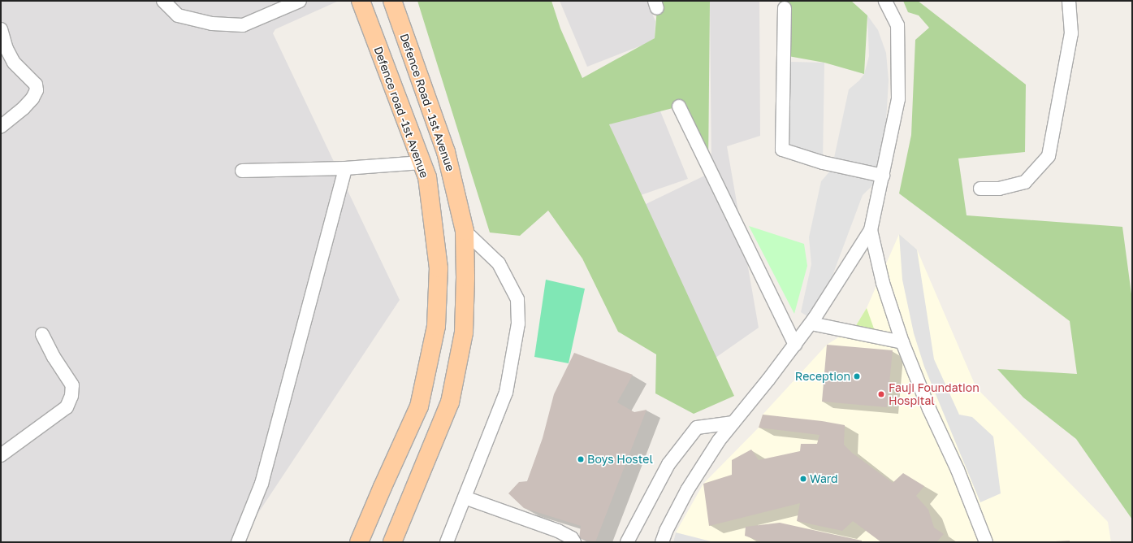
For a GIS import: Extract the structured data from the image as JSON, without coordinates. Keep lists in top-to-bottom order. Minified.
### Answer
{"streets":{"main road":["Defence Road - 1st Avenue","Defence road -1st Avenue"]},"places":["Reception","Fauji Foundation Hospital","Boys Hostel","Ward"]}
